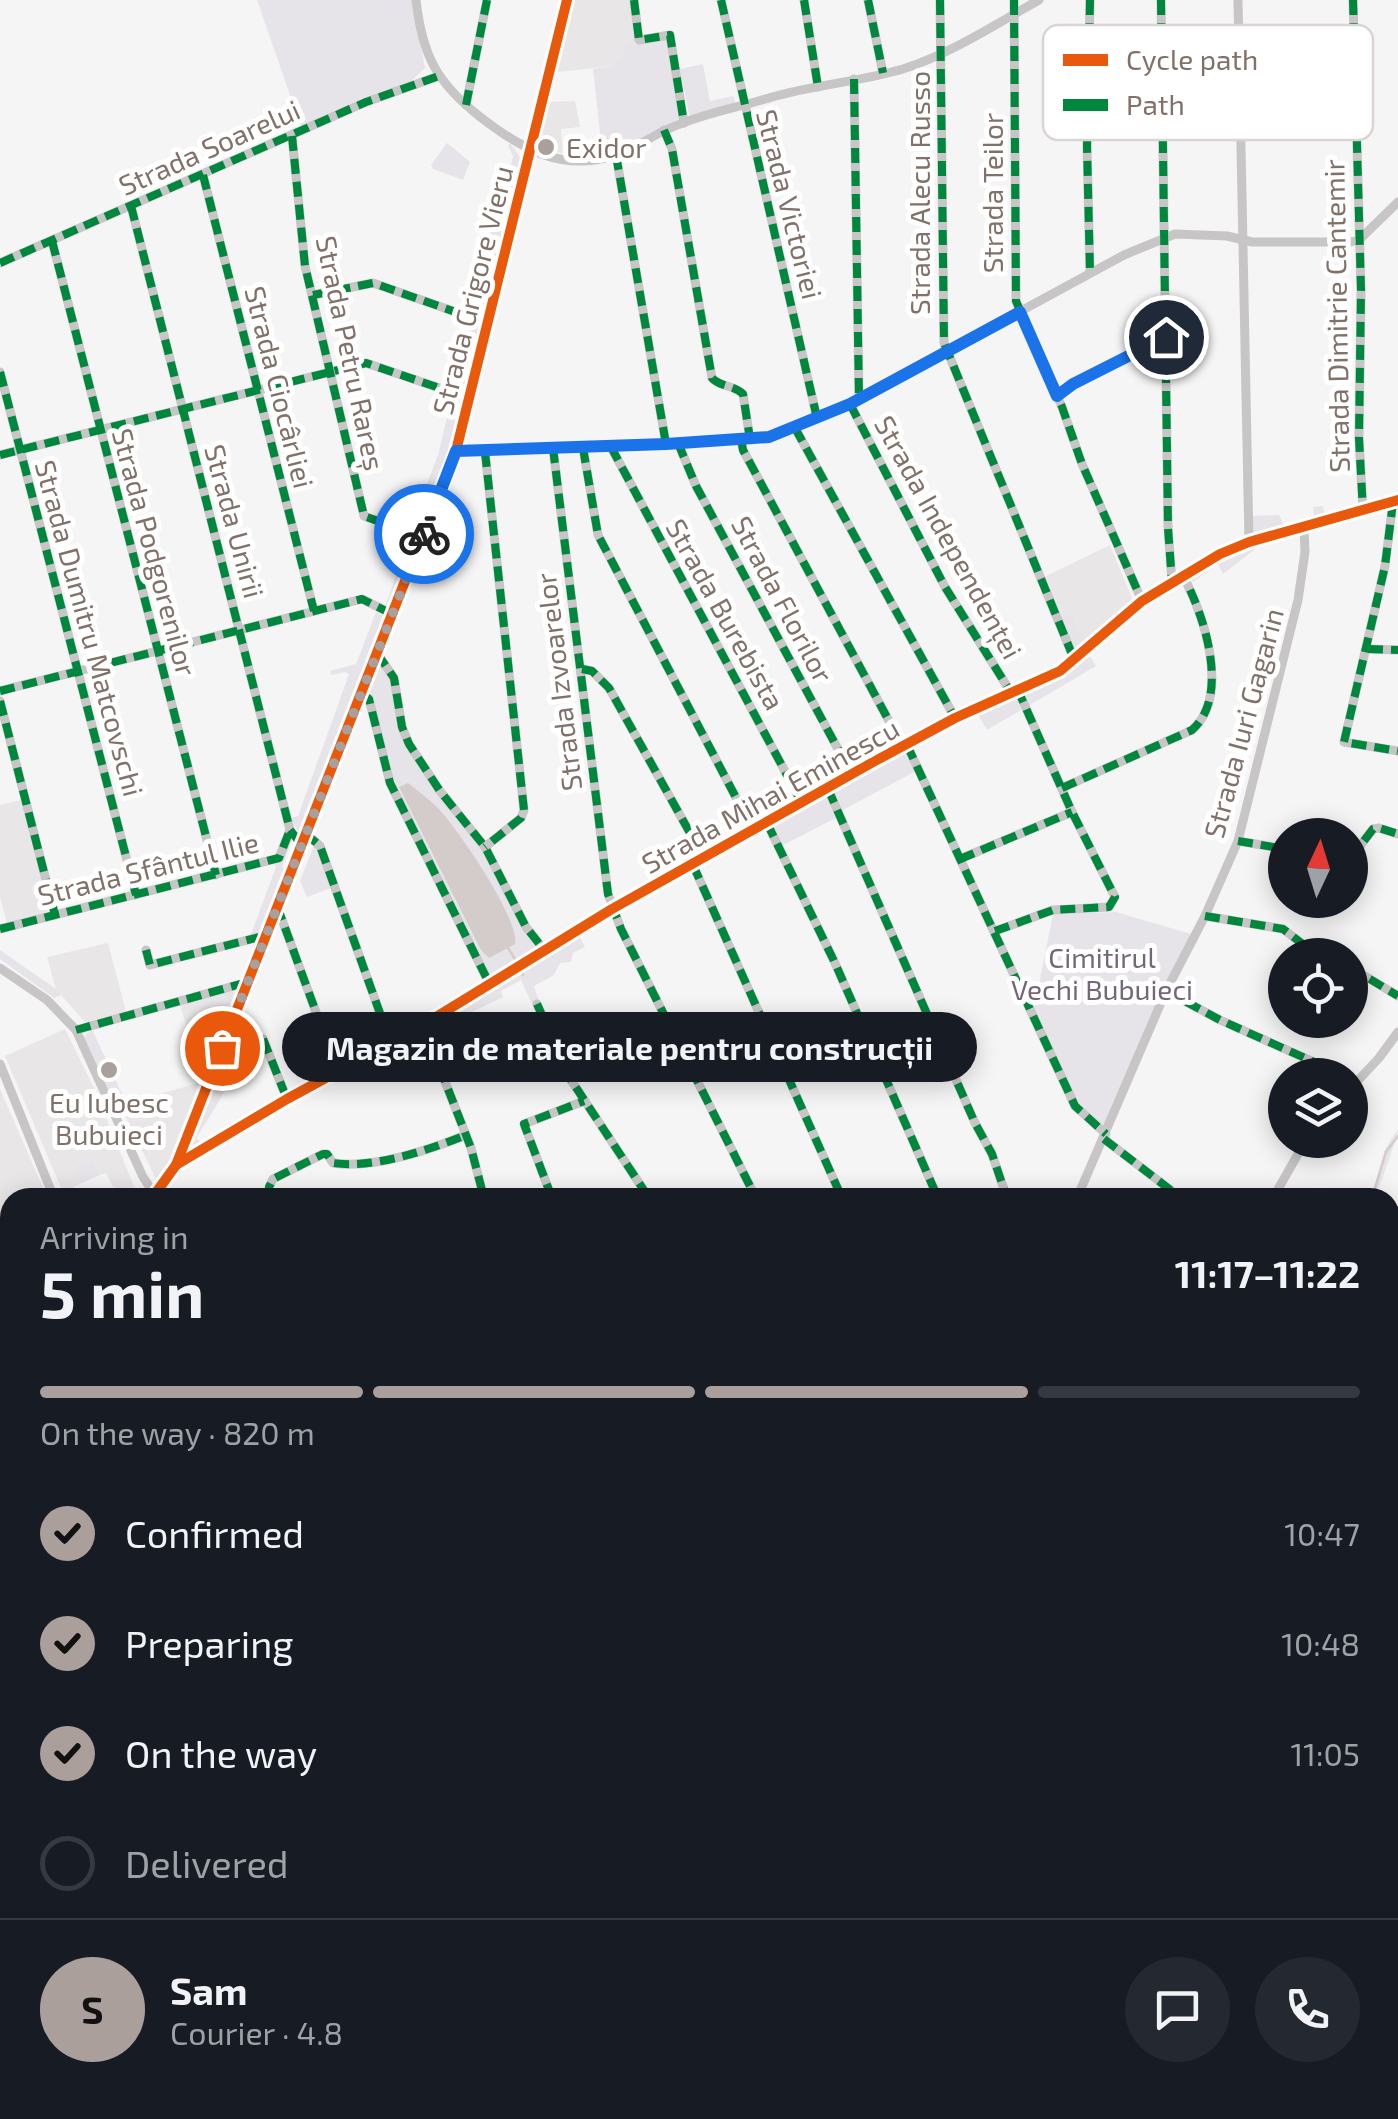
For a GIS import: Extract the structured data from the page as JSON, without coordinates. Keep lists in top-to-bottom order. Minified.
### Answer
{"streets":{"street":["Strada Soarelui","Strada Alecu Russo","Strada Teilor","Strada Victoriei","Strada Grigore Vieru","Strada Dimitrie Cantemir","Strada Petru Rareș","Strada Ciocârliei","Strada Unirii","Strada Independenței","Strada Podgorenilor","Strada Florilor","Strada Burebista","Strada Dumitru Matcovschi","Strada Izvoarelor","Strada Iuri Gagarin","Strada Mihai Eminescu","Strada Sfântul Ilie"]},"crossings":[["Strada Soarelui","Strada Petru Rareș"],["Strada Soarelui","Strada Ciocârliei"],["Strada Soarelui","Strada Unirii"],["Strada Soarelui","Strada Podgorenilor"],["Strada Alecu Russo","Strada Mihai Eminescu"],["Strada Teilor","Strada Mihai Eminescu"],["Strada Grigore Vieru","Strada Petru Rareș"],["Strada Grigore Vieru","Strada Unirii"],["Strada Grigore Vieru","Strada Mihai Eminescu"],["Strada Dimitrie Cantemir","Strada Mihai Eminescu"],["Strada Unirii","Strada Sfântul Ilie"],["Strada Independenței","Strada Mihai Eminescu"],["Strada Podgorenilor","Strada Sfântul Ilie"],["Strada Florilor","Strada Mihai Eminescu"],["Strada Burebista","Strada Mihai Eminescu"],["Strada Dumitru Matcovschi","Strada Sfântul Ilie"],["Strada Izvoarelor","Strada Mihai Eminescu"],["Strada Iuri Gagarin","Strada Mihai Eminescu"]],"parks":["Cimitirul Vechi Bubuieci"],"places":["Exidor","Magazin de materiale pentru construcții","Eu Iubesc Bubuieci"],"legend":["Cycle path","Path"],"north":"top","page":{"bubble":"Magazin de materiale pentru construcții","heading":["5 min","Arriving in","11:17–11:22"],"panel":["Sam","Courier · 4.8"],"bar":"On the way · 820 m","list":[["Confirmed","10:47"],["Preparing","10:48"],["On the way","11:05"],"Delivered"],"round":"S"}}
